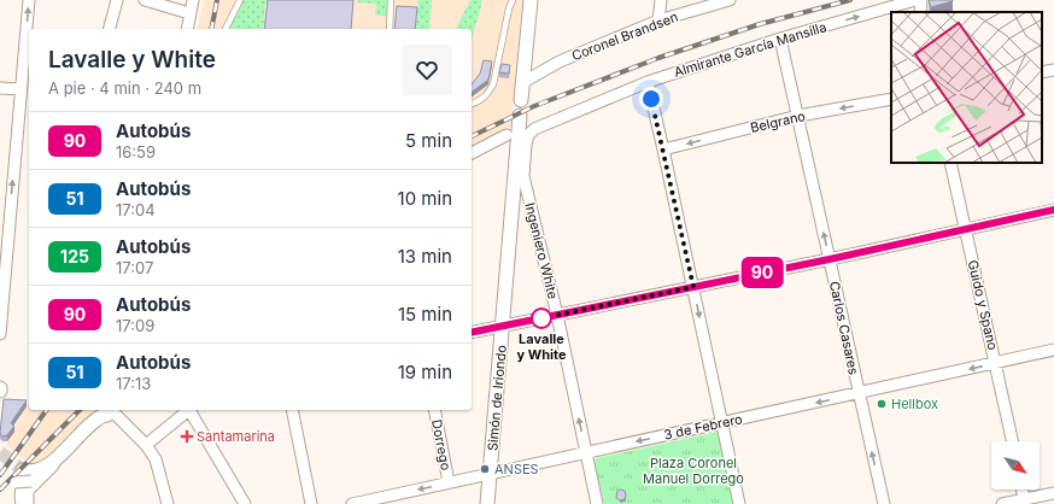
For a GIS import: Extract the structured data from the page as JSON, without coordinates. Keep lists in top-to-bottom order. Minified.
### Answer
{"streets":{"street":["Coronel Brandsen","Almirante García Mansilla","Belgrano","Ingeniero White","Guido y Spano","Carlos Casares","Simón de Iriondo","3 de Febrero","Dorrego"]},"crossings":[["Almirante García Mansilla","Carlos Casares"],["Almirante García Mansilla","Simón de Iriondo"],["Belgrano","Carlos Casares"],["Ingeniero White","Simón de Iriondo"],["Ingeniero White","3 de Febrero"],["Guido y Spano","3 de Febrero"],["Carlos Casares","3 de Febrero"],["Simón de Iriondo","3 de Febrero"],["3 de Febrero","Dorrego"]],"one_way":["Belgrano","Ingeniero White","Carlos Casares","3 de Febrero"],"parks":["Plaza Coronel Manuel Dorrego"],"places":{"other":["Lavalle y White","Hellbox","ANSES"],"health":["Santamarina"]},"lines":["bus line 90"],"north":"bottom right","page":{"on_map":"90","heading":["Lavalle y White","A pie · 4 min · 240 m"],"list":[{"mark":"90","name":"Autobús","note":"16:59","value":"5 min"},{"mark":"51","name":"Autobús","note":"17:04","value":"10 min"},{"mark":"125","name":"Autobús","note":"17:07","value":"13 min"},{"mark":"90","name":"Autobús","note":"17:09","value":"15 min"},{"mark":"51","name":"Autobús","note":"17:13","value":"19 min"}]}}
